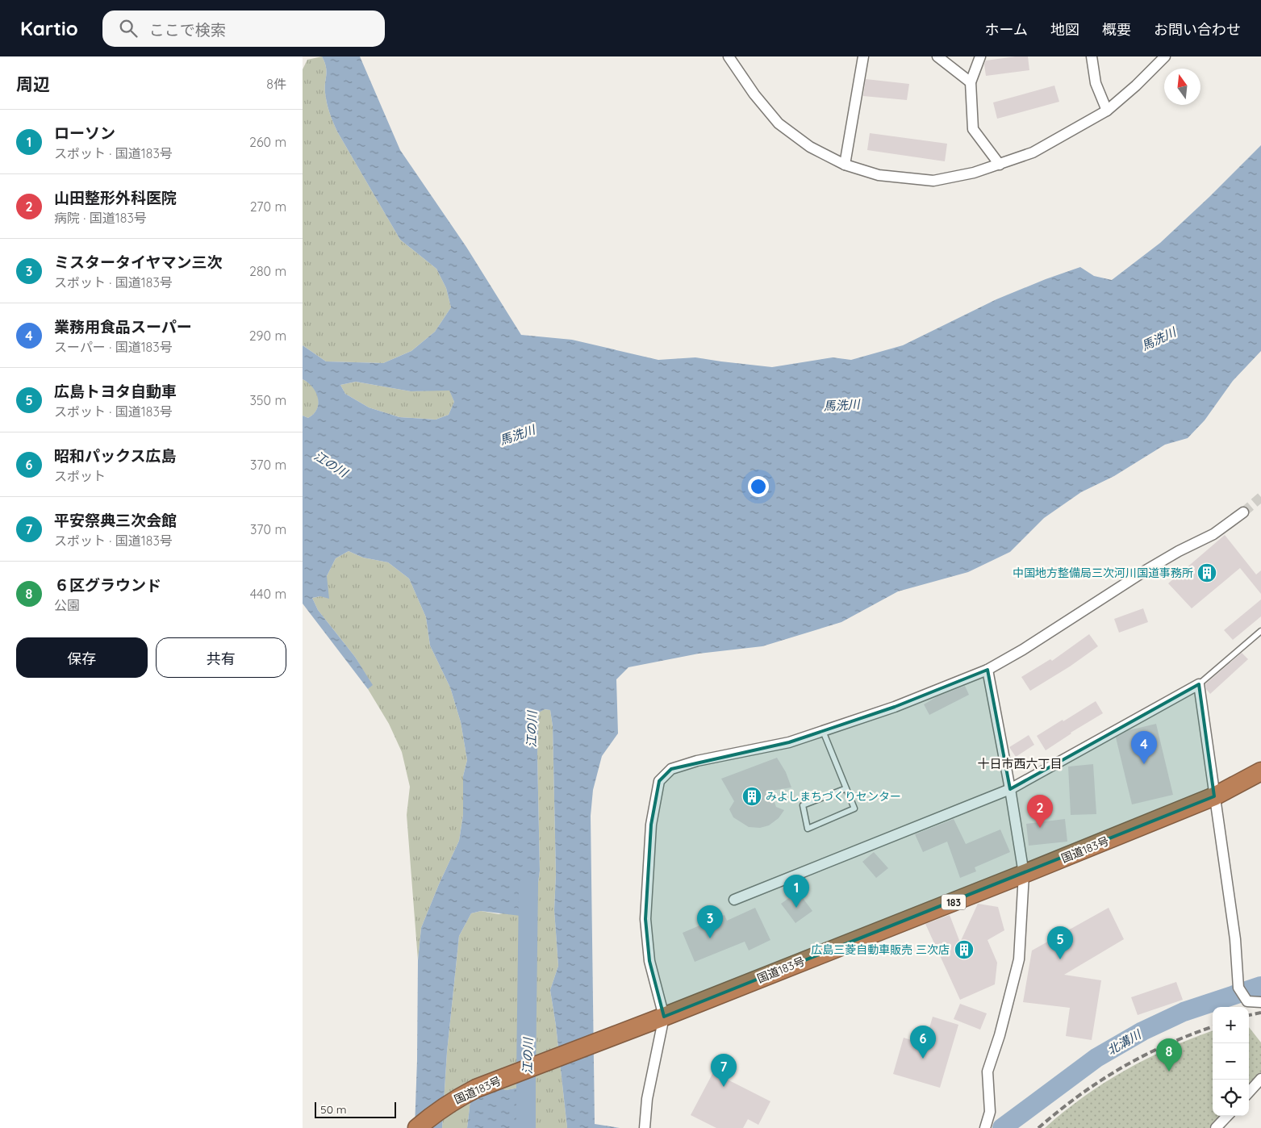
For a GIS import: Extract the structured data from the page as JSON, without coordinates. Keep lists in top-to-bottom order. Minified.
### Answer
{"streets":{"highway":["国道183号","183"]},"districts":["十日市西六丁目"],"water":["馬洗川","江の川","北溝川"],"places":{"building":["中国地方整備局三次河川国道事務所","みよしまちづくりセンター","広島三菱自動車販売 三次店"]},"scale_bar":"50 m","north":"top","page":{"header":"Kartio","search":"ここで検索","nav":["ホーム","地図","概要","お問い合わせ"],"heading":["周辺","8件"],"list":[{"mark":"1","name":"ローソン","note":"スポット · 国道183号","value":"260 m"},{"mark":"2","name":"山田整形外科医院","note":"病院 · 国道183号","value":"270 m"},{"mark":"3","name":"ミスタータイヤマン三次","note":"スポット · 国道183号","value":"280 m"},{"mark":"4","name":"業務用食品スーパー","note":"スーパー · 国道183号","value":"290 m"},{"mark":"5","name":"広島トヨタ自動車","note":"スポット · 国道183号","value":"350 m"},{"mark":"6","name":"昭和パックス広島","note":"スポット","value":"370 m"},{"mark":"7","name":"平安祭典三次会館","note":"スポット · 国道183号","value":"370 m"},{"mark":"8","name":"６区グラウンド","note":"公園","value":"440 m"}],"buttons":["保存","共有"],"pins":["4","2","1","3","5","6","8","7"],"map_buttons":["+","−"],"scale":"50 m"}}
